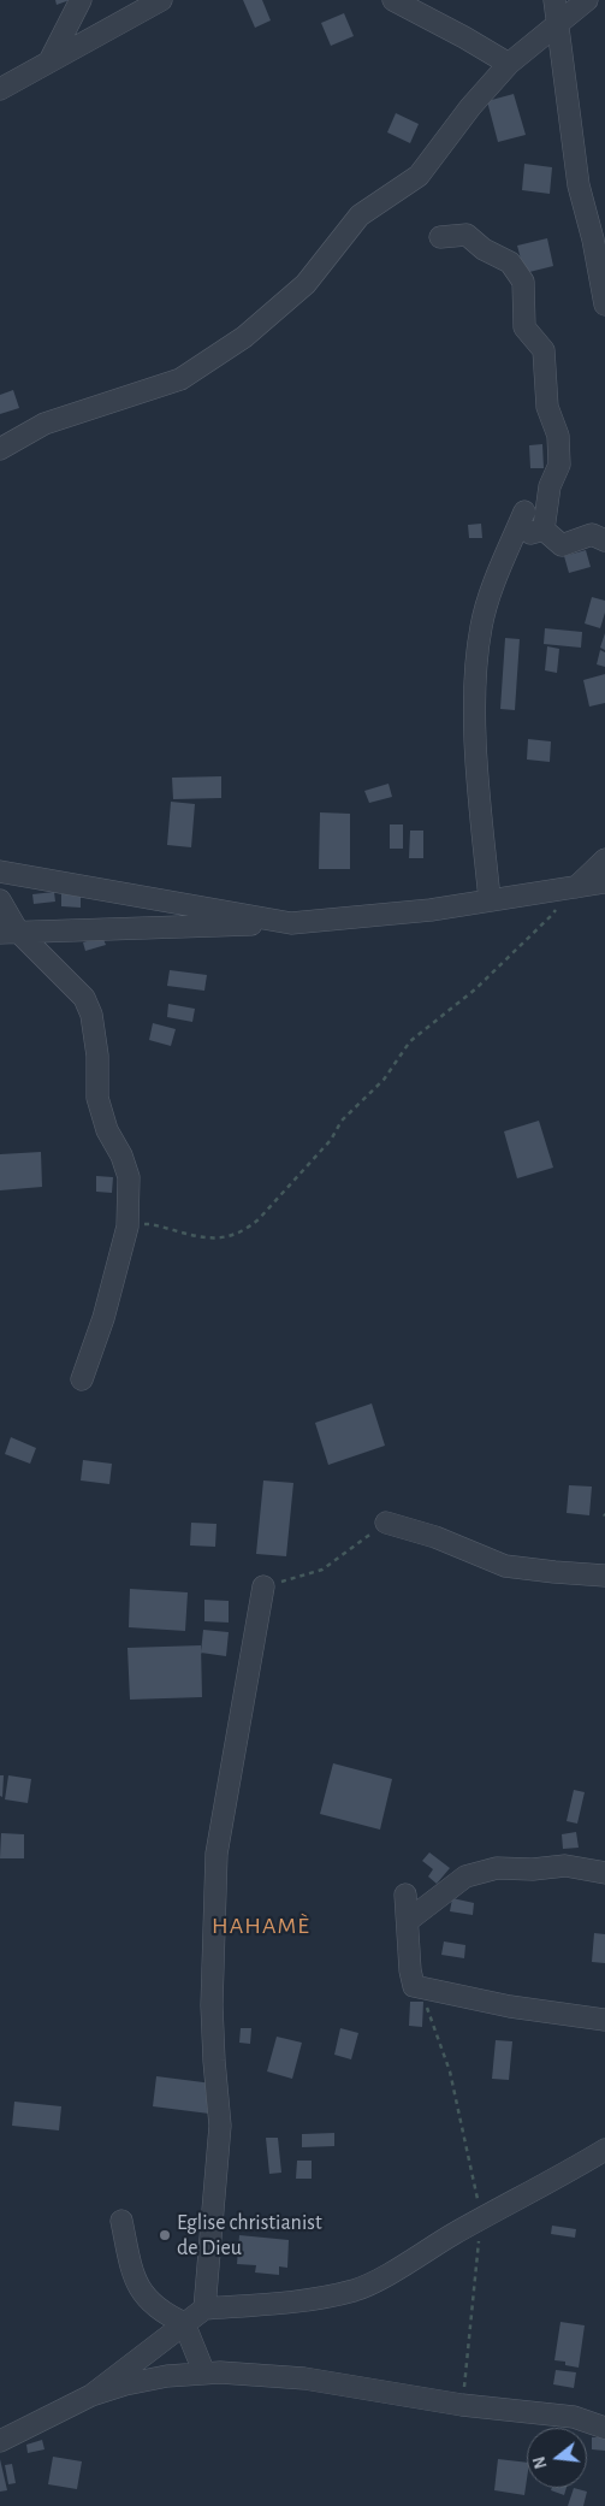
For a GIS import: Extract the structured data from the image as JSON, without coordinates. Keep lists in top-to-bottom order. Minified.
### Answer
{"districts":["HAHAMÈ"],"places":["Eglise christianist de Dieu"],"north":"left"}
